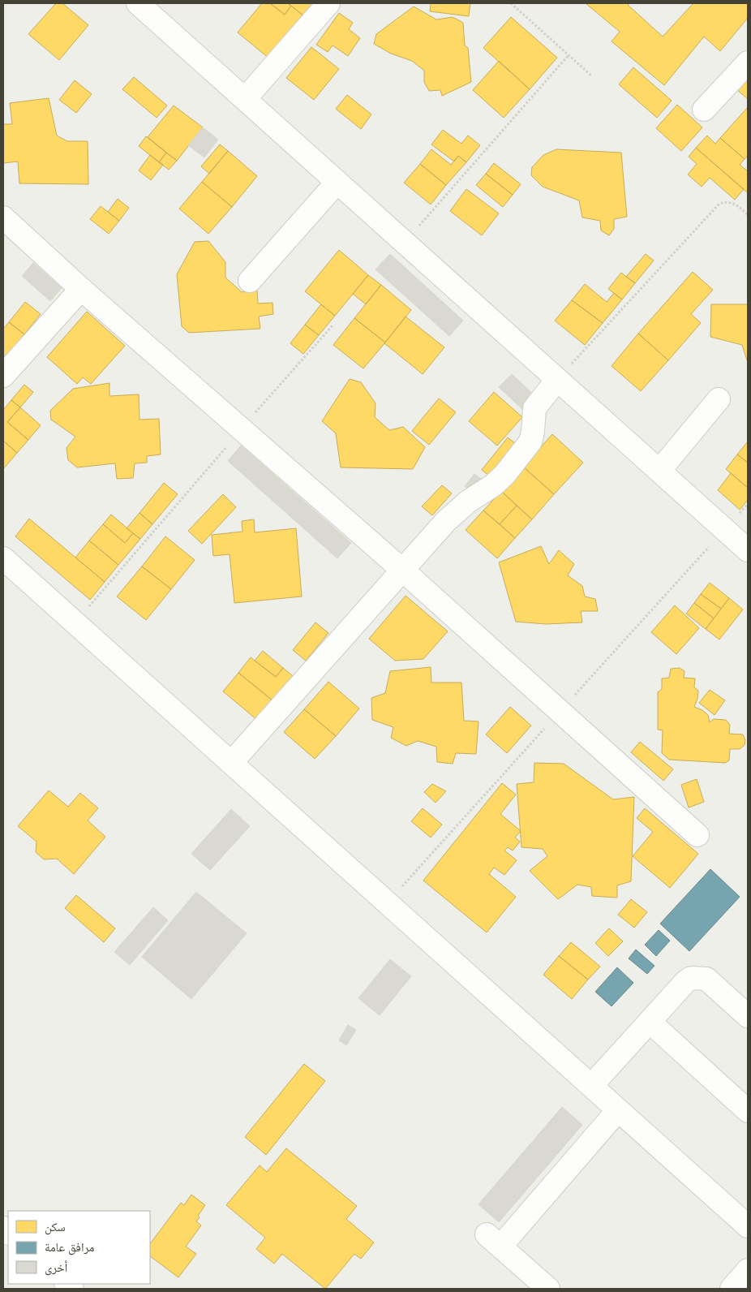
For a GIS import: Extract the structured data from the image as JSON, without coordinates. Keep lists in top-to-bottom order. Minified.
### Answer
{"legend":["سكن","مرافق عامة","أخرى"]}
